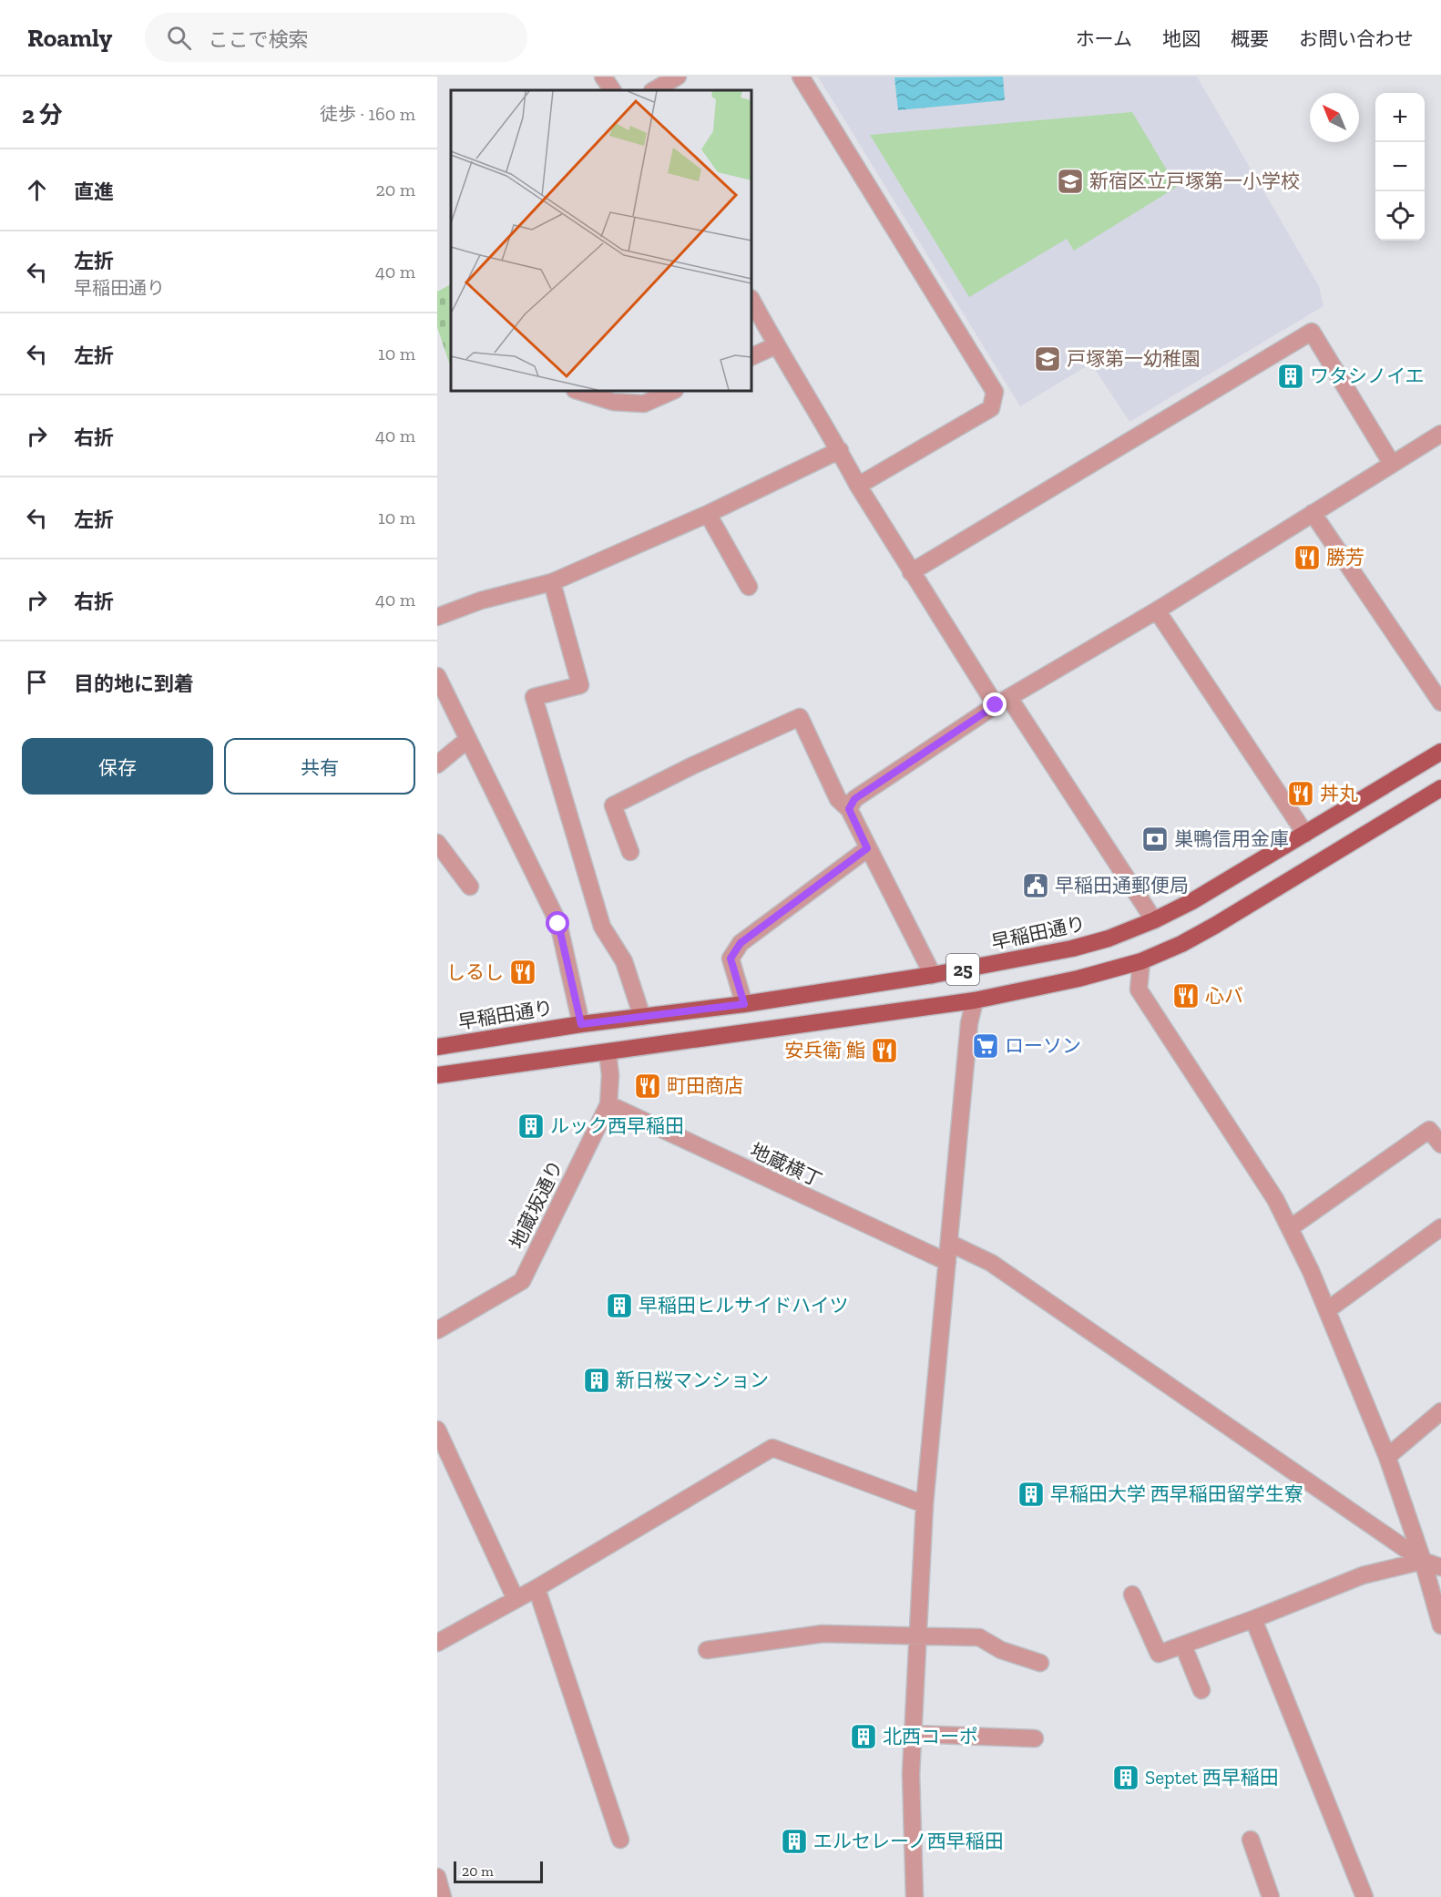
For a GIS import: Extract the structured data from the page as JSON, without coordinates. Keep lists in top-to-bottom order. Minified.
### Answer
{"streets":{"main road":["早稲田通り","25"],"street":["地蔵横丁","地蔵坂通り"]},"crossings":[["25","地蔵坂通り"],["地蔵横丁","地蔵坂通り"]],"places":{"school or university":["新宿区立戸塚第一小学校","戸塚第一幼稚園"],"building":["ワタシノイエ","ルック西早稲田","早稲田ヒルサイドハイツ","新日桜マンション","早稲田大学 西早稲田留学生寮","北西コーポ","Septet 西早稲田","エルセレーノ西早稲田"],"restaurant":["勝芳","丼丸","しるし","心バ","安兵衛 鮨","町田商店"],"bank":["巣鴨信用金庫"],"public building":["早稲田通郵便局"],"supermarket":["ローソン"]},"scale_bar":"20 m","north":"top left","page":{"header":"Roamly","search":"ここで検索","nav":["ホーム","地図","概要","お問い合わせ"],"heading":["2 分","徒歩 · 160 m"],"map_buttons":["+","−"],"list":[["直進","20 m"],["左折","早稲田通り","40 m"],["左折","10 m"],["右折","40 m"],["左折","10 m"],["右折","40 m"],"目的地に到着"],"buttons":["保存","共有"],"scale":"20 m"}}
